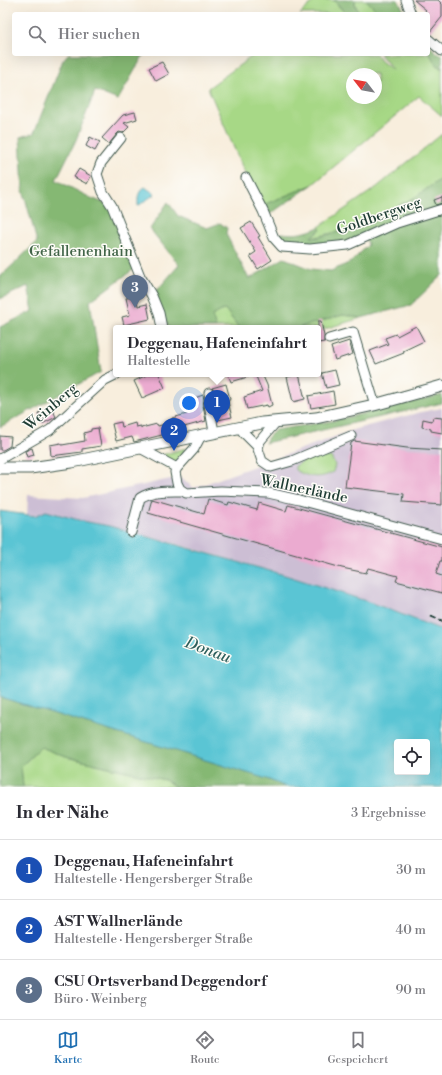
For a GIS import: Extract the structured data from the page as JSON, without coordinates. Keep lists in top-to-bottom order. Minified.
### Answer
{"streets":{"street":["Goldbergweg","Weinberg","Wallnerlände"]},"water":["Donau"],"parks":["Gefallenenhain"],"north":"top left","page":{"search":"Hier suchen","pins":["3","1","2"],"popup":["Deggenau, Hafeneinfahrt","Haltestelle"],"heading":["In der Nähe","3 Ergebnisse"],"list":[{"mark":"1","name":"Deggenau, Hafeneinfahrt","note":"Haltestelle · Hengersberger Straße","value":"30 m"},{"mark":"2","name":"AST Wallnerlände","note":"Haltestelle · Hengersberger Straße","value":"40 m"},{"mark":"3","name":"CSU Ortsverband Deggendorf","note":"Büro · Weinberg","value":"90 m"}],"nav":["Karte","Route","Gespeichert"]}}
